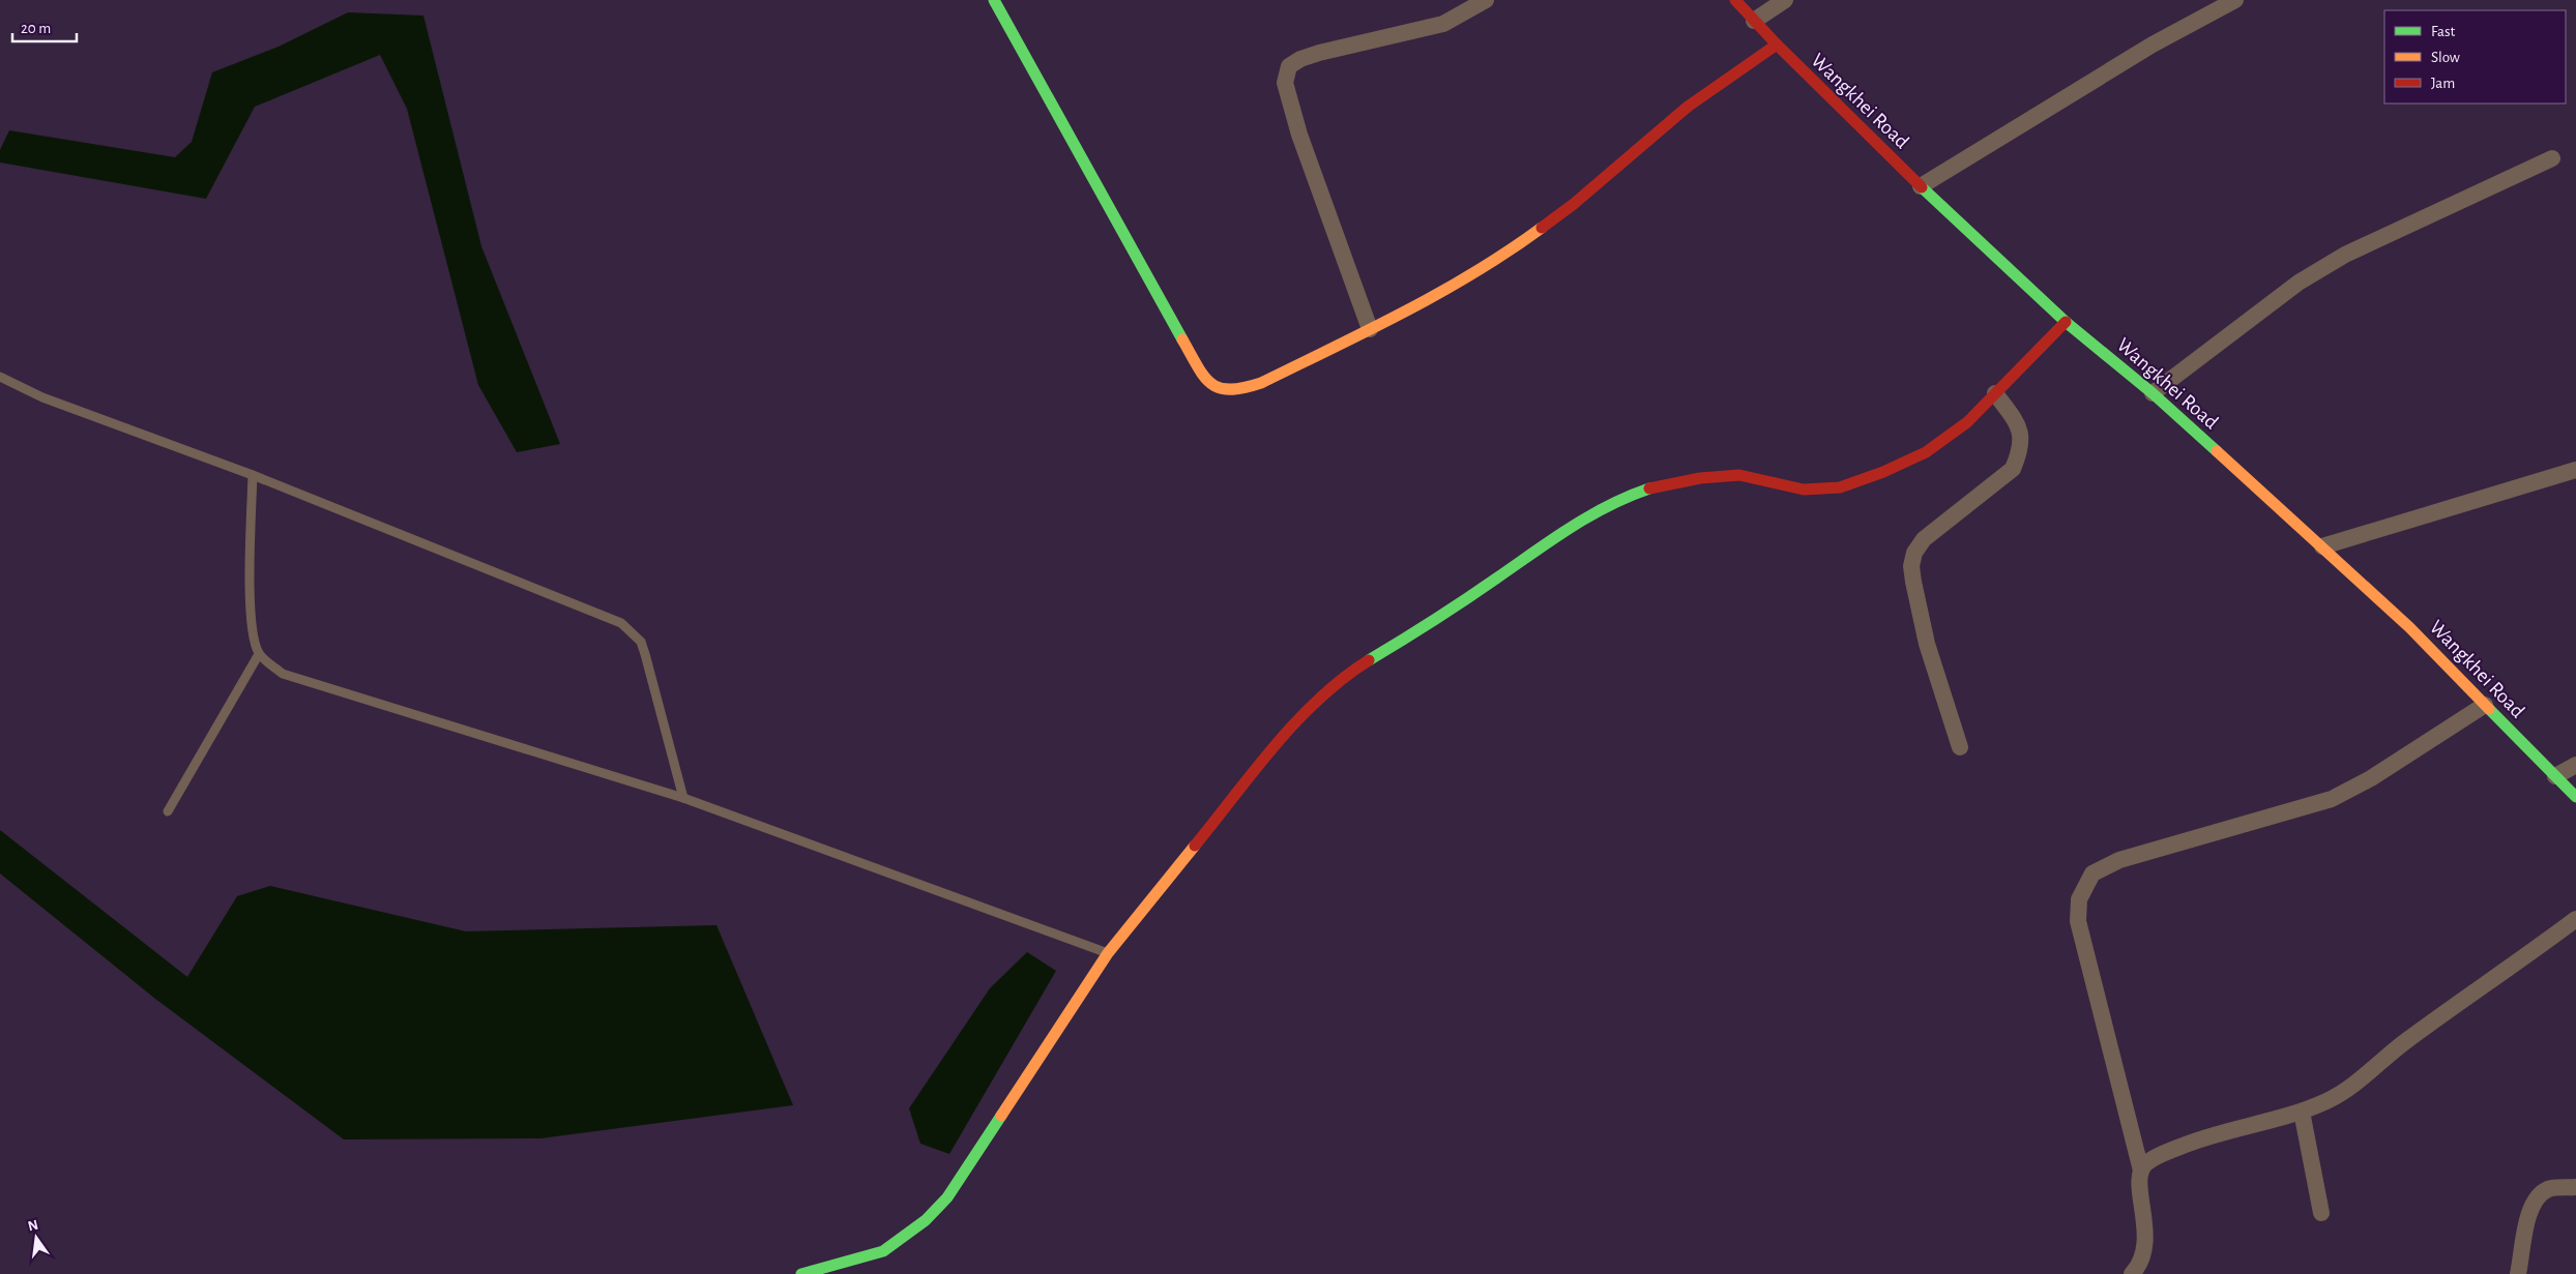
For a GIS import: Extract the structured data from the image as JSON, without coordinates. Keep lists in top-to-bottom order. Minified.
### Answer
{"streets":{"street":["Wangkhei Road"]},"legend":["Fast","Slow","Jam"],"scale_bar":"20 m","north":"top"}
